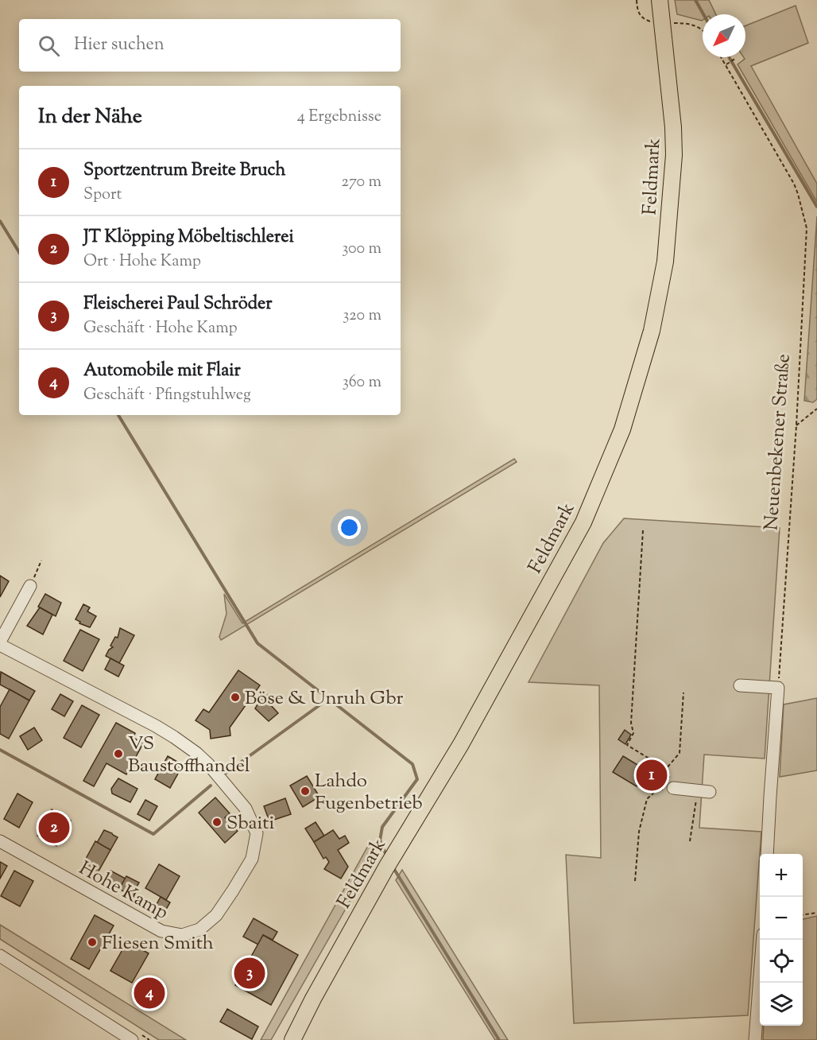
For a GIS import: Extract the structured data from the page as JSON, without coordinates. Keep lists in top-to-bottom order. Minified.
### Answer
{"streets":{"main road":["Feldmark"],"street":["Hohe Kamp"],"path":["Neuenbekener Straße"]},"places":["Böse & Unruh Gbr","VS Baustoffhandel","Lahdo Fugenbetrieb","Sbaiti","Fliesen Smith"],"north":"bottom left","page":{"search":"Hier suchen","heading":["In der Nähe","4 Ergebnisse"],"list":[{"mark":"1","name":"Sportzentrum Breite Bruch","note":"Sport","value":"270 m"},{"mark":"2","name":"JT Klöpping Möbeltischlerei","note":"Ort · Hohe Kamp","value":"300 m"},{"mark":"3","name":"Fleischerei Paul Schröder","note":"Geschäft · Hohe Kamp","value":"320 m"},{"mark":"4","name":"Automobile mit Flair","note":"Geschäft · Pfingstuhlweg","value":"360 m"}],"pins":["1","2","3","4"],"map_buttons":["+","−"]}}
